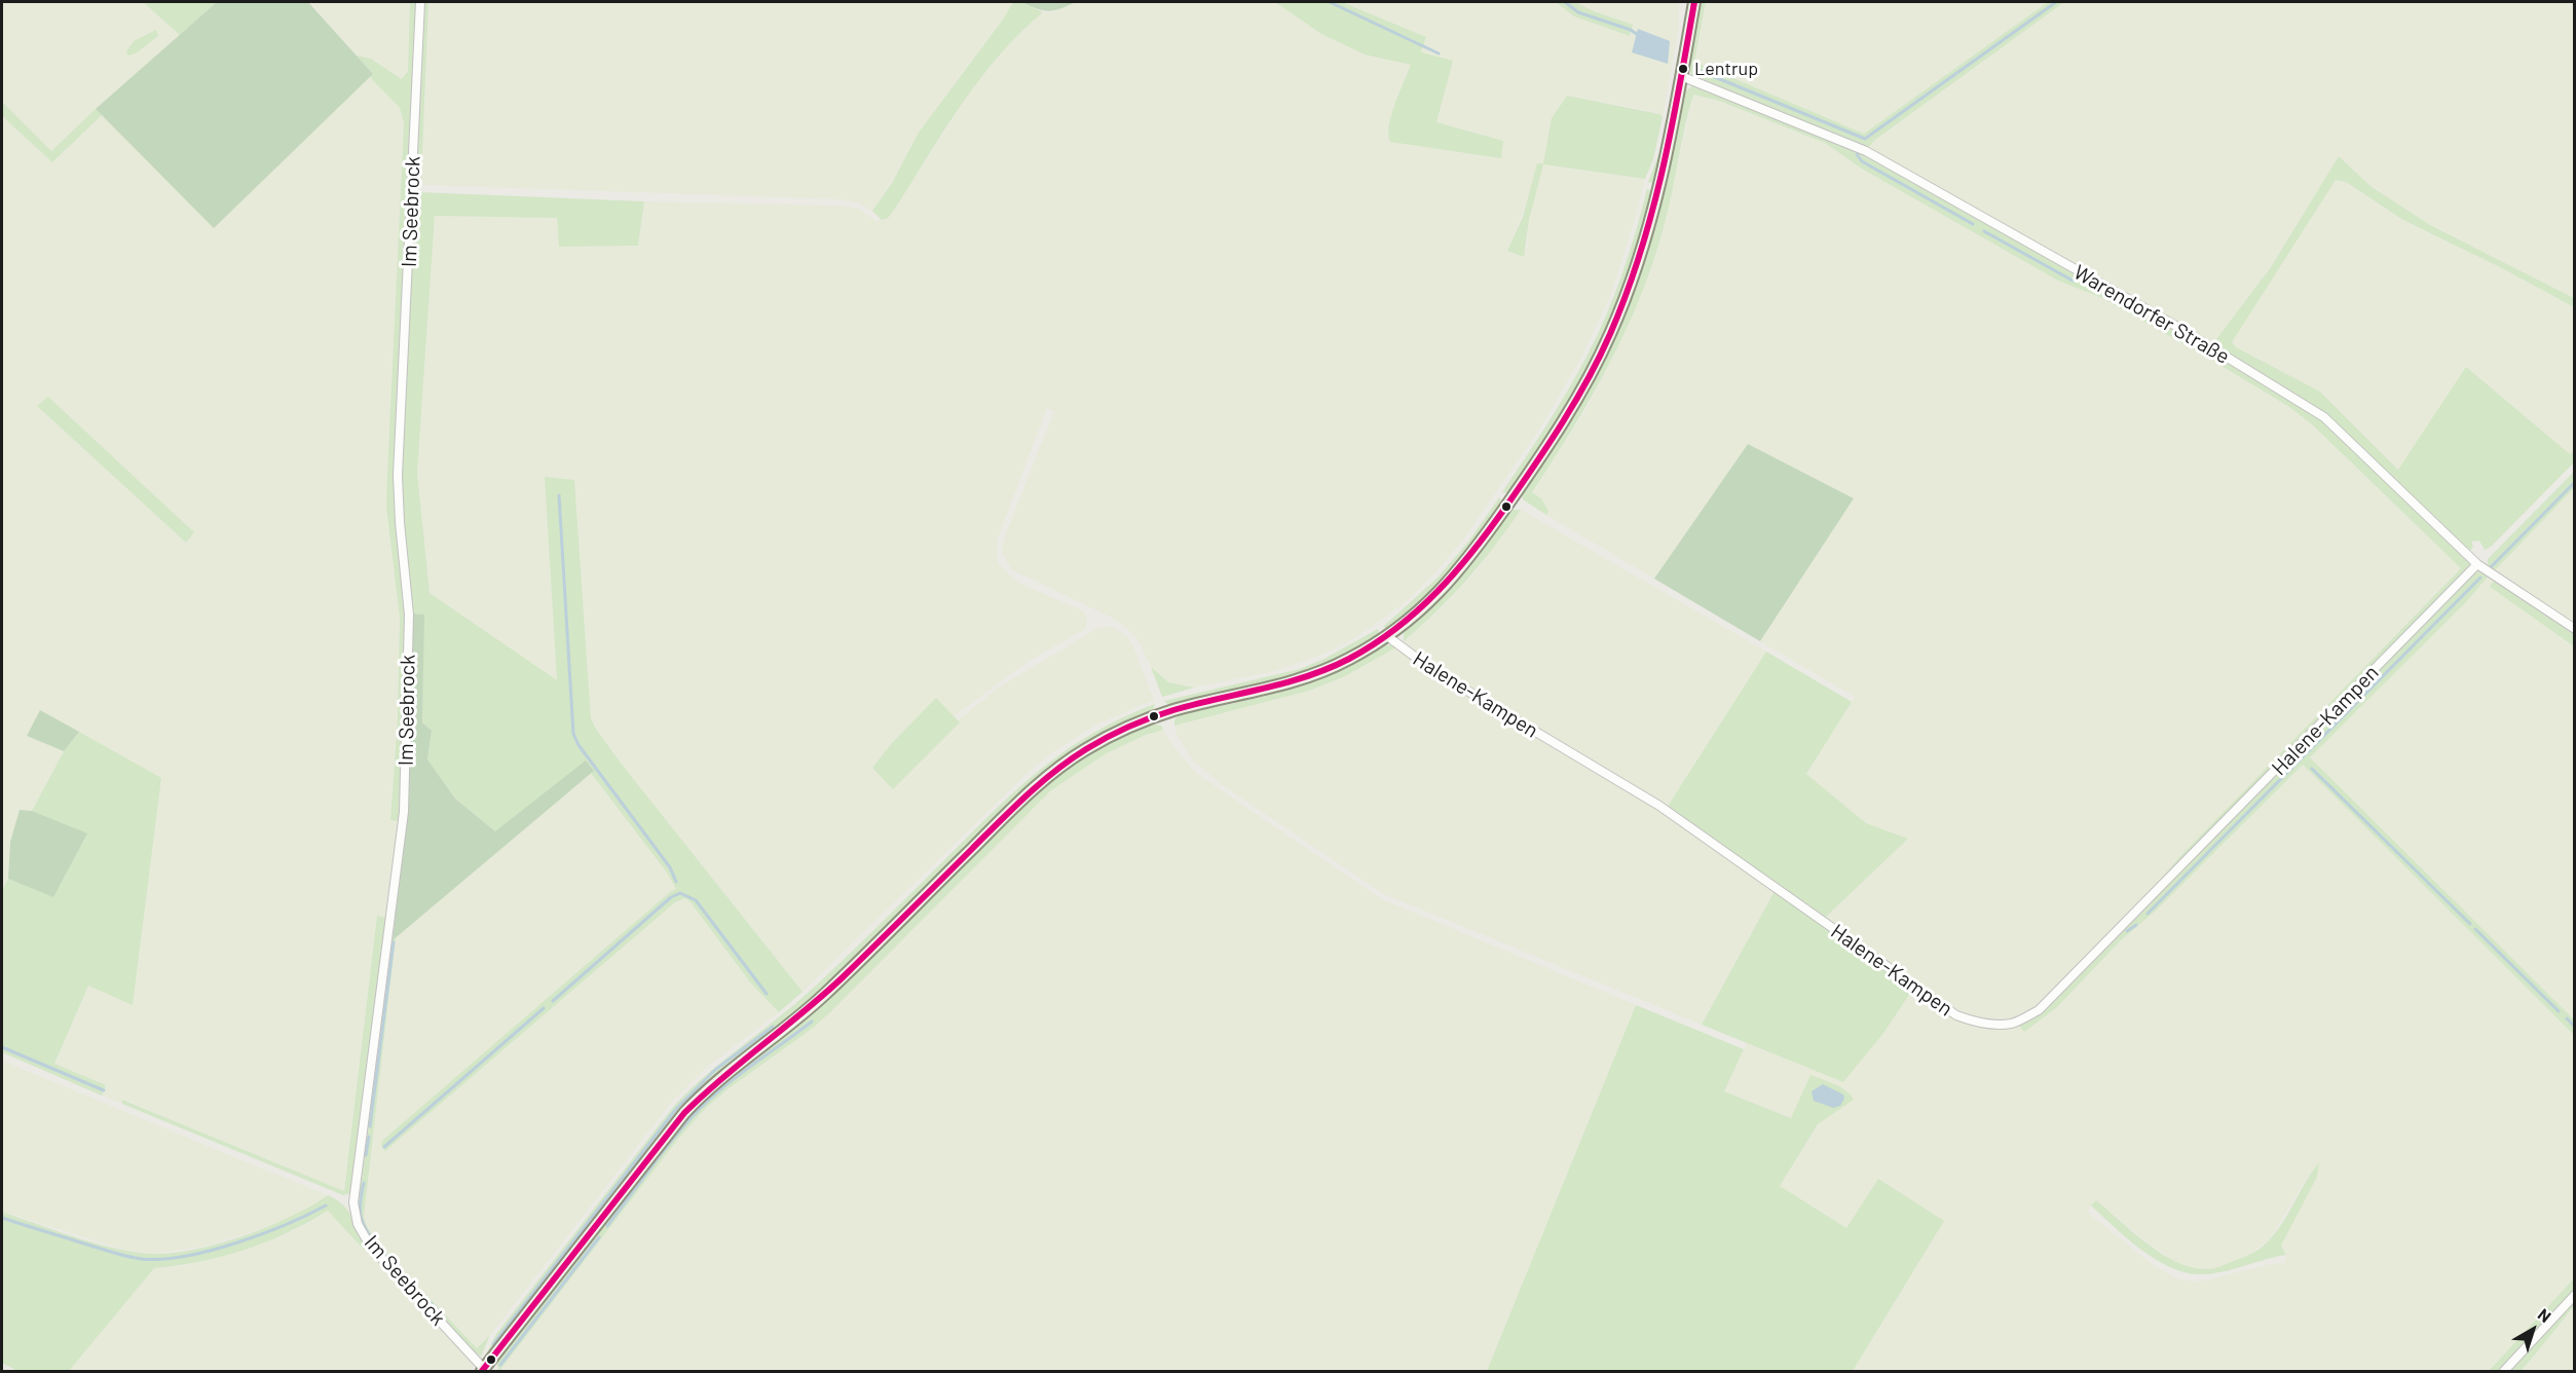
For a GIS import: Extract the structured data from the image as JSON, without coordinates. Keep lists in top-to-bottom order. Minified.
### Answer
{"streets":{"street":["Im Seebrock","Warendorfer Straße","Halene-Kampen"]},"crossings":[["Im Seebrock","Halene-Kampen"],["Warendorfer Straße","Halene-Kampen"]],"places":["Lentrup"],"north":"top right"}
